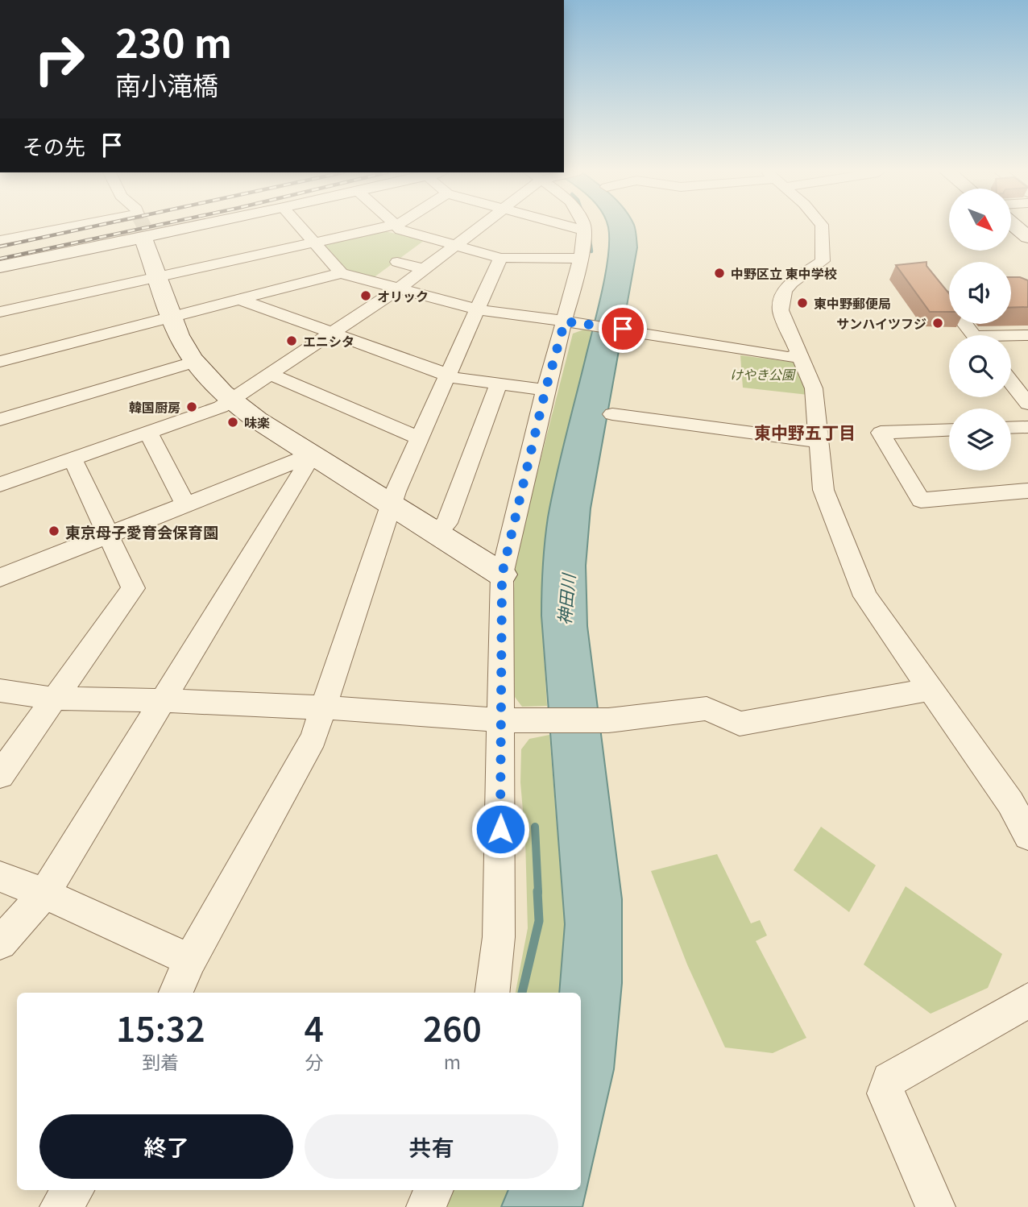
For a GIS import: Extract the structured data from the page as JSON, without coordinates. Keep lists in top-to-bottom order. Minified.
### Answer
{"districts":["東中野五丁目"],"water":["神田川"],"parks":["けやき公園"],"places":["中野区立 東中学校","オリック","東中野郵便局","サンハイツフジ","エニシタ","韓国厨房","味楽","東京母子愛育会保育園"],"north":"bottom right","page":{"turn":["230 m","南小滝橋"],"then":"その先","eta":["15:32","到着","4","分","260","m"],"buttons":["終了","共有"]}}
